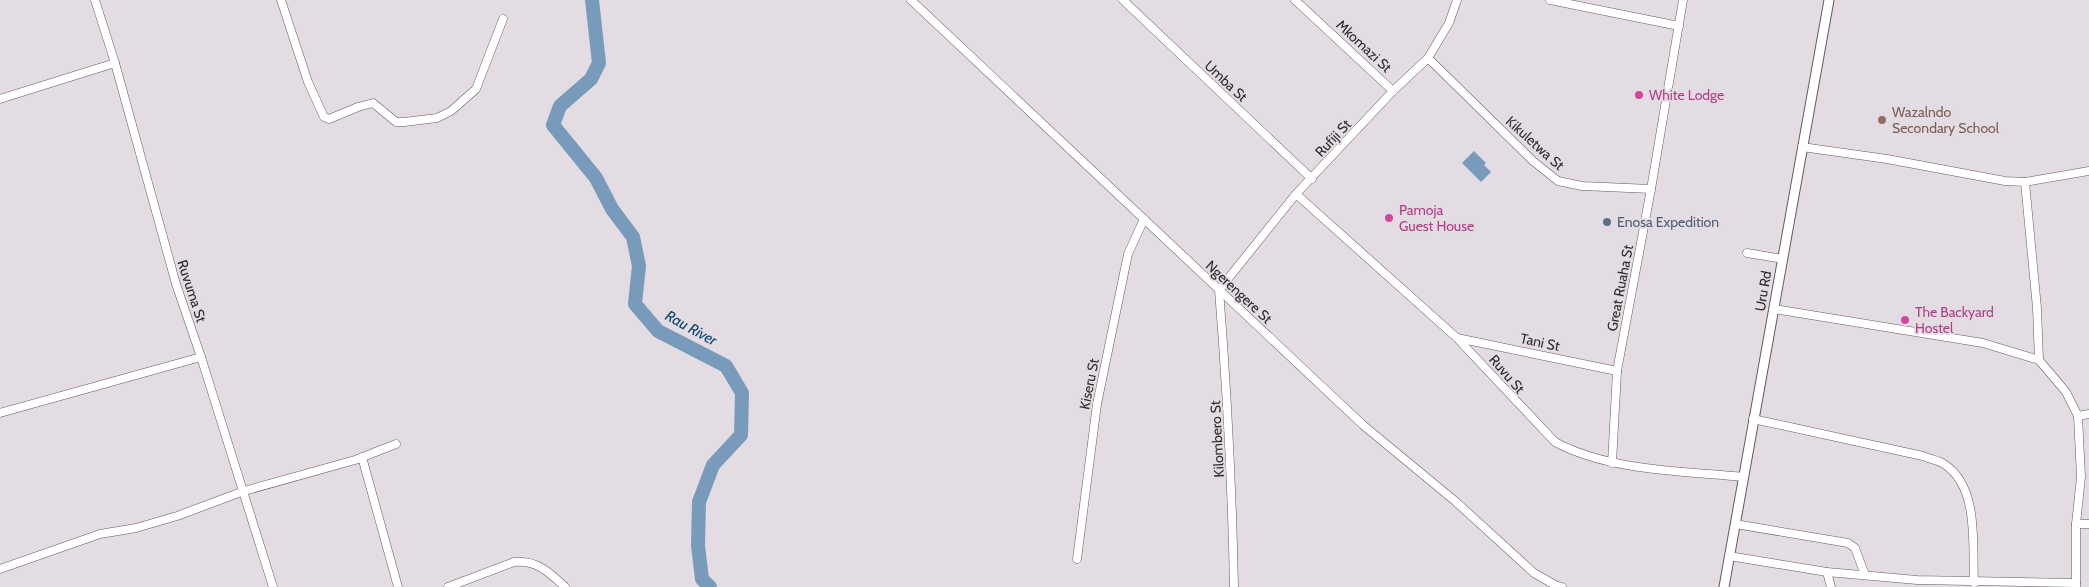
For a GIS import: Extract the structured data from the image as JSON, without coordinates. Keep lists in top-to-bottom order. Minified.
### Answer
{"streets":{"street":["Mkomazi St","Umba St","Rufiji St","Kikuletwa St","Great Ruaha St","Ruvuma St","Uru Rd","Ngerengere St","Tani St","Ruvu St","Kiseru St","Kilombero St"]},"crossings":[["Mkomazi St","Rufiji St"],["Umba St","Rufiji St"],["Rufiji St","Kikuletwa St"],["Rufiji St","Ngerengere St"],["Rufiji St","Ruvu St"],["Rufiji St","Kilombero St"],["Kikuletwa St","Great Ruaha St"],["Great Ruaha St","Tani St"],["Great Ruaha St","Ruvu St"],["Uru Rd","Ruvu St"],["Ngerengere St","Kiseru St"],["Ngerengere St","Kilombero St"],["Tani St","Ruvu St"]],"water":["Rau River"],"places":["White Lodge","Wazalndo Secondary School","Pamoja Guest House","Enosa Expedition","The Backyard Hostel"]}
